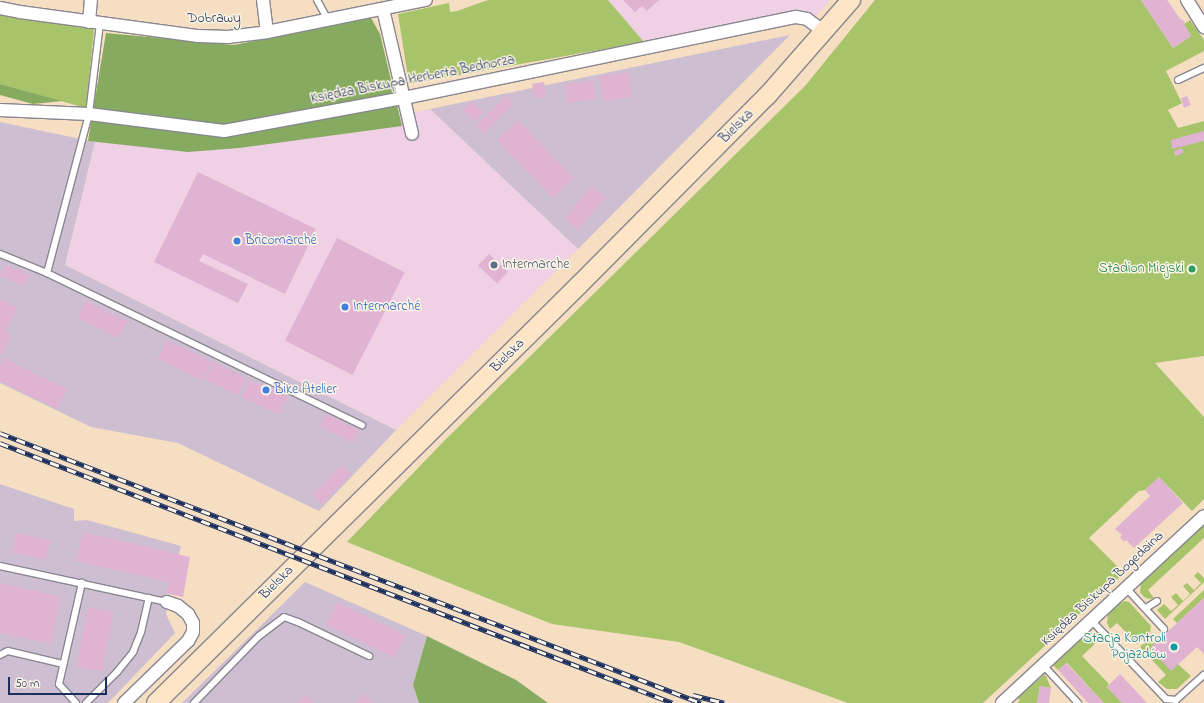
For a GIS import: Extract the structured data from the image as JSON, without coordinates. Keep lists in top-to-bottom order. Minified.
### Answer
{"streets":{"main road":["Bielska"],"street":["Dobrawy","Księdza Biskupa Herberta Bednorza","Księdza Biskupa Bogedaina"]},"crossings":[["Księdza Biskupa Herberta Bednorza","Bielska"]],"places":["Bricomarché","Intermarche","Stadion Miejski","Intermarché","Bike Atelier","Stacja Kontroli Pojazdów"],"scale_bar":"50 m"}
